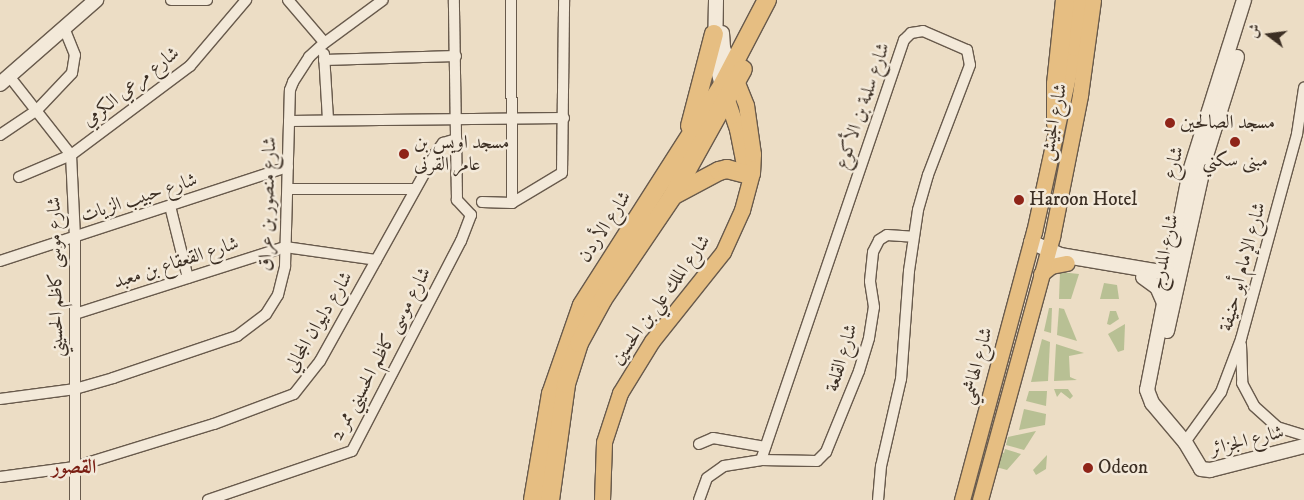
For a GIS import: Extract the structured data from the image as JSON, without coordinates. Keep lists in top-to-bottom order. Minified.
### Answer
{"streets":{"highway":["شارع الأردن"],"main road":["شارع الجيش","شارع الملك علي بن الحسين","شارع الهاشمي"],"street":["شارع مرعي الكرمي","شارع سلمة بن الأكوع","شارع حبيب الزيات","شارع منصور بن عراق","شارع المدرج","شارع القعقاع بن معبد","شارع الإمام أبو حنيفة","شارع موسى كاظم الحسيني","شارع دليوان المجالي","شارع موسى كاظم الحسيني ممر 2","شارع القلعة","شارع الجزائر"]},"crossings":[["شارع مرعي الكرمي","شارع موسى كاظم الحسيني"],["شارع سلمة بن الأكوع","شارع القلعة"],["شارع الجيش","شارع الهاشمي"],["شارع حبيب الزيات","شارع منصور بن عراق"],["شارع حبيب الزيات","شارع موسى كاظم الحسيني"],["شارع منصور بن عراق","شارع القعقاع بن معبد"],["شارع منصور بن عراق","شارع موسى كاظم الحسيني"],["شارع الأردن","شارع الملك علي بن الحسين"],["شارع القعقاع بن معبد","شارع موسى كاظم الحسيني"],["شارع القعقاع بن معبد","شارع دليوان المجالي"],["شارع الإمام أبو حنيفة","شارع الجزائر"],["شارع موسى كاظم الحسيني","شارع دليوان المجالي"],["شارع دليوان المجالي","شارع موسى كاظم الحسيني ممر 2"]],"districts":["القصور"],"places":["مسجد الصالحين","مبنى سكني","مسجد اويس بن عامر القرنى","Haroon Hotel","Odeon"],"north":"left"}
